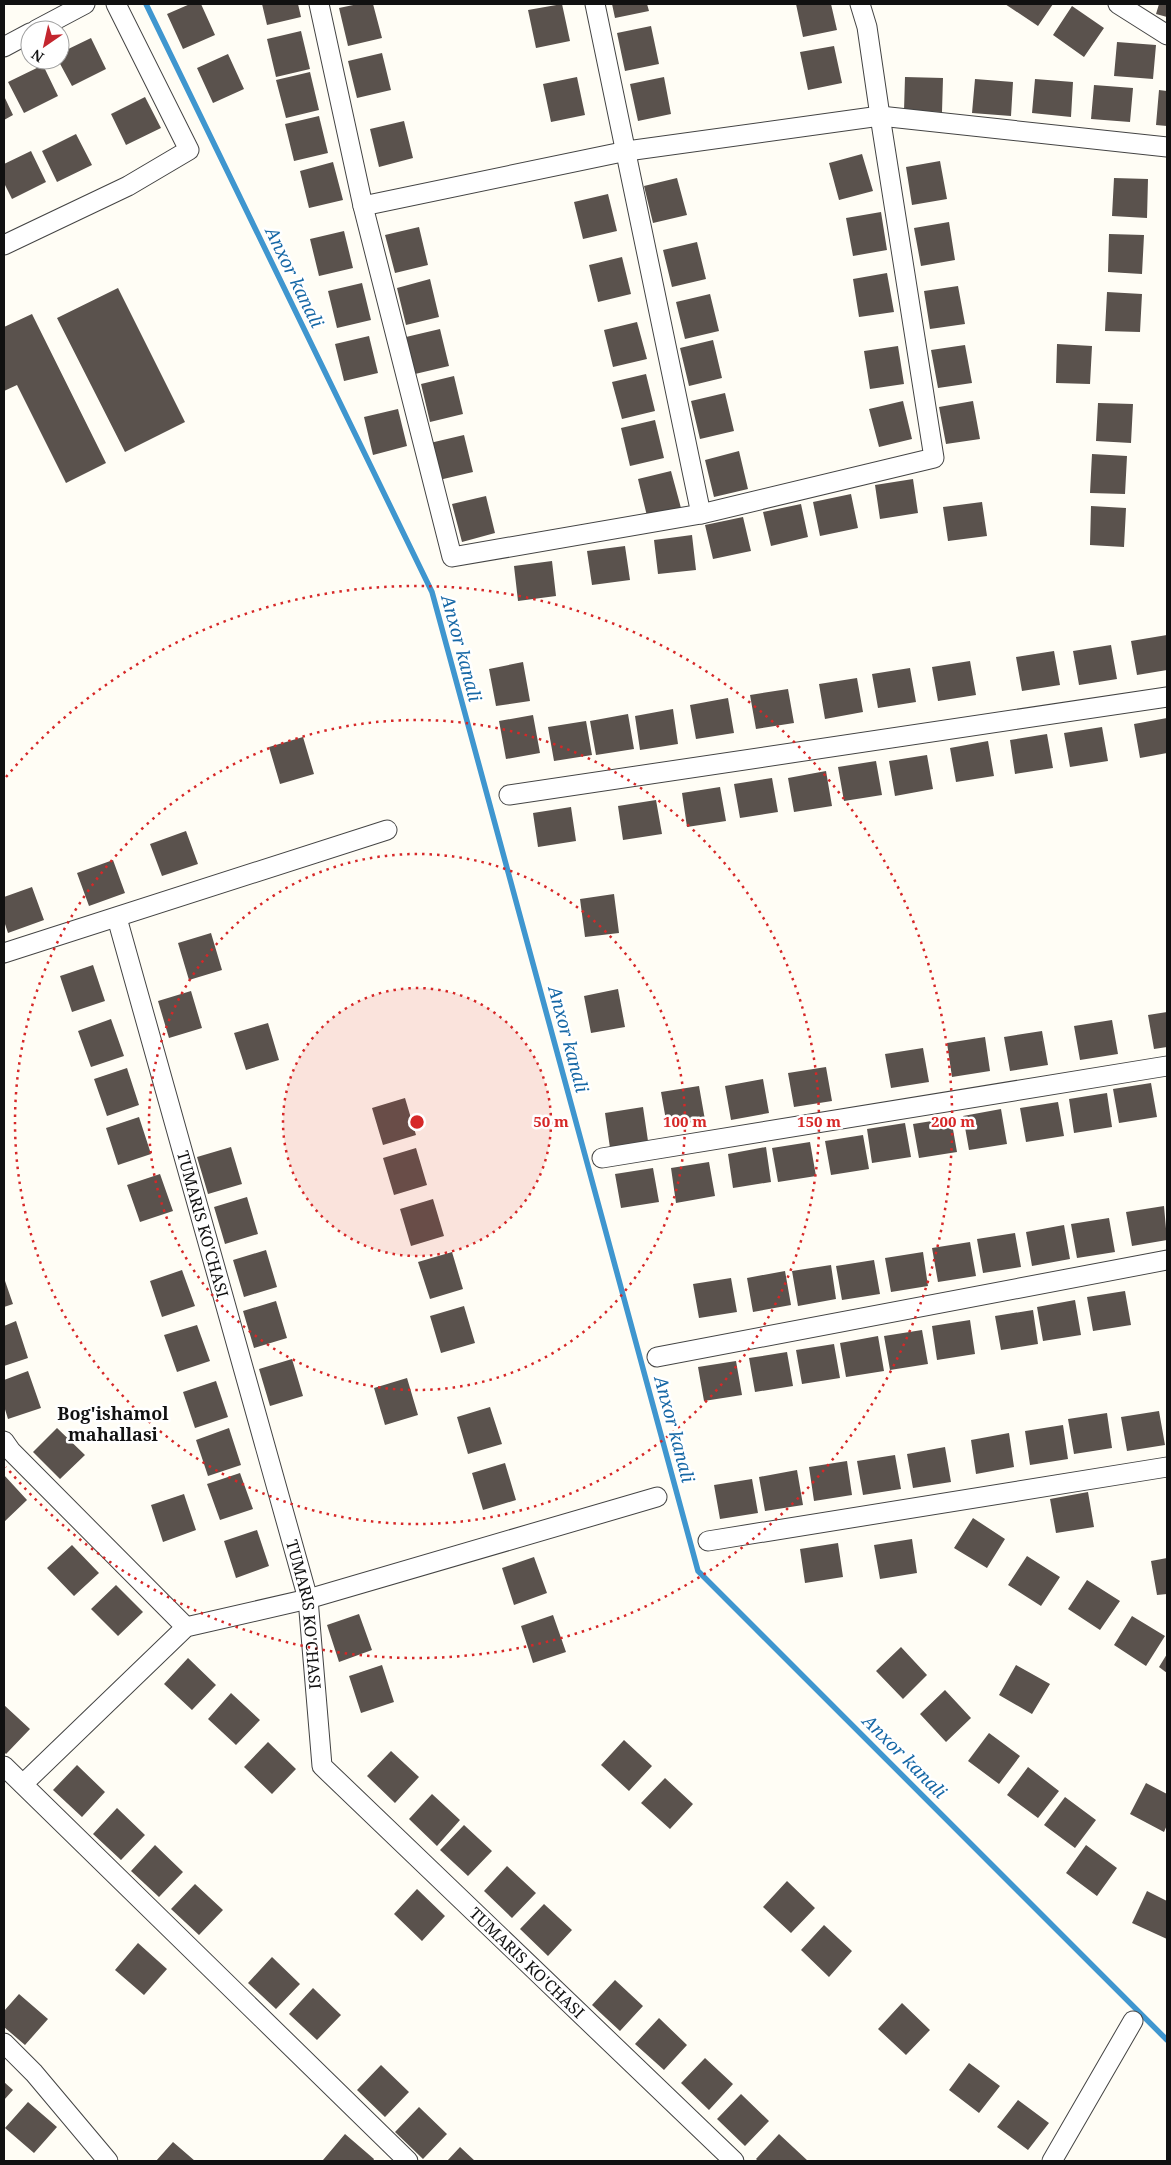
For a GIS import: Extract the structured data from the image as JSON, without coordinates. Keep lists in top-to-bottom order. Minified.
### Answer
{"streets":{"street":["TUMARIS KO'CHASI"]},"districts":["Bog'ishamol mahallasi"],"water":["Anxor kanali"],"north":"bottom left","rings":["50 m","100 m","150 m","200 m"]}
